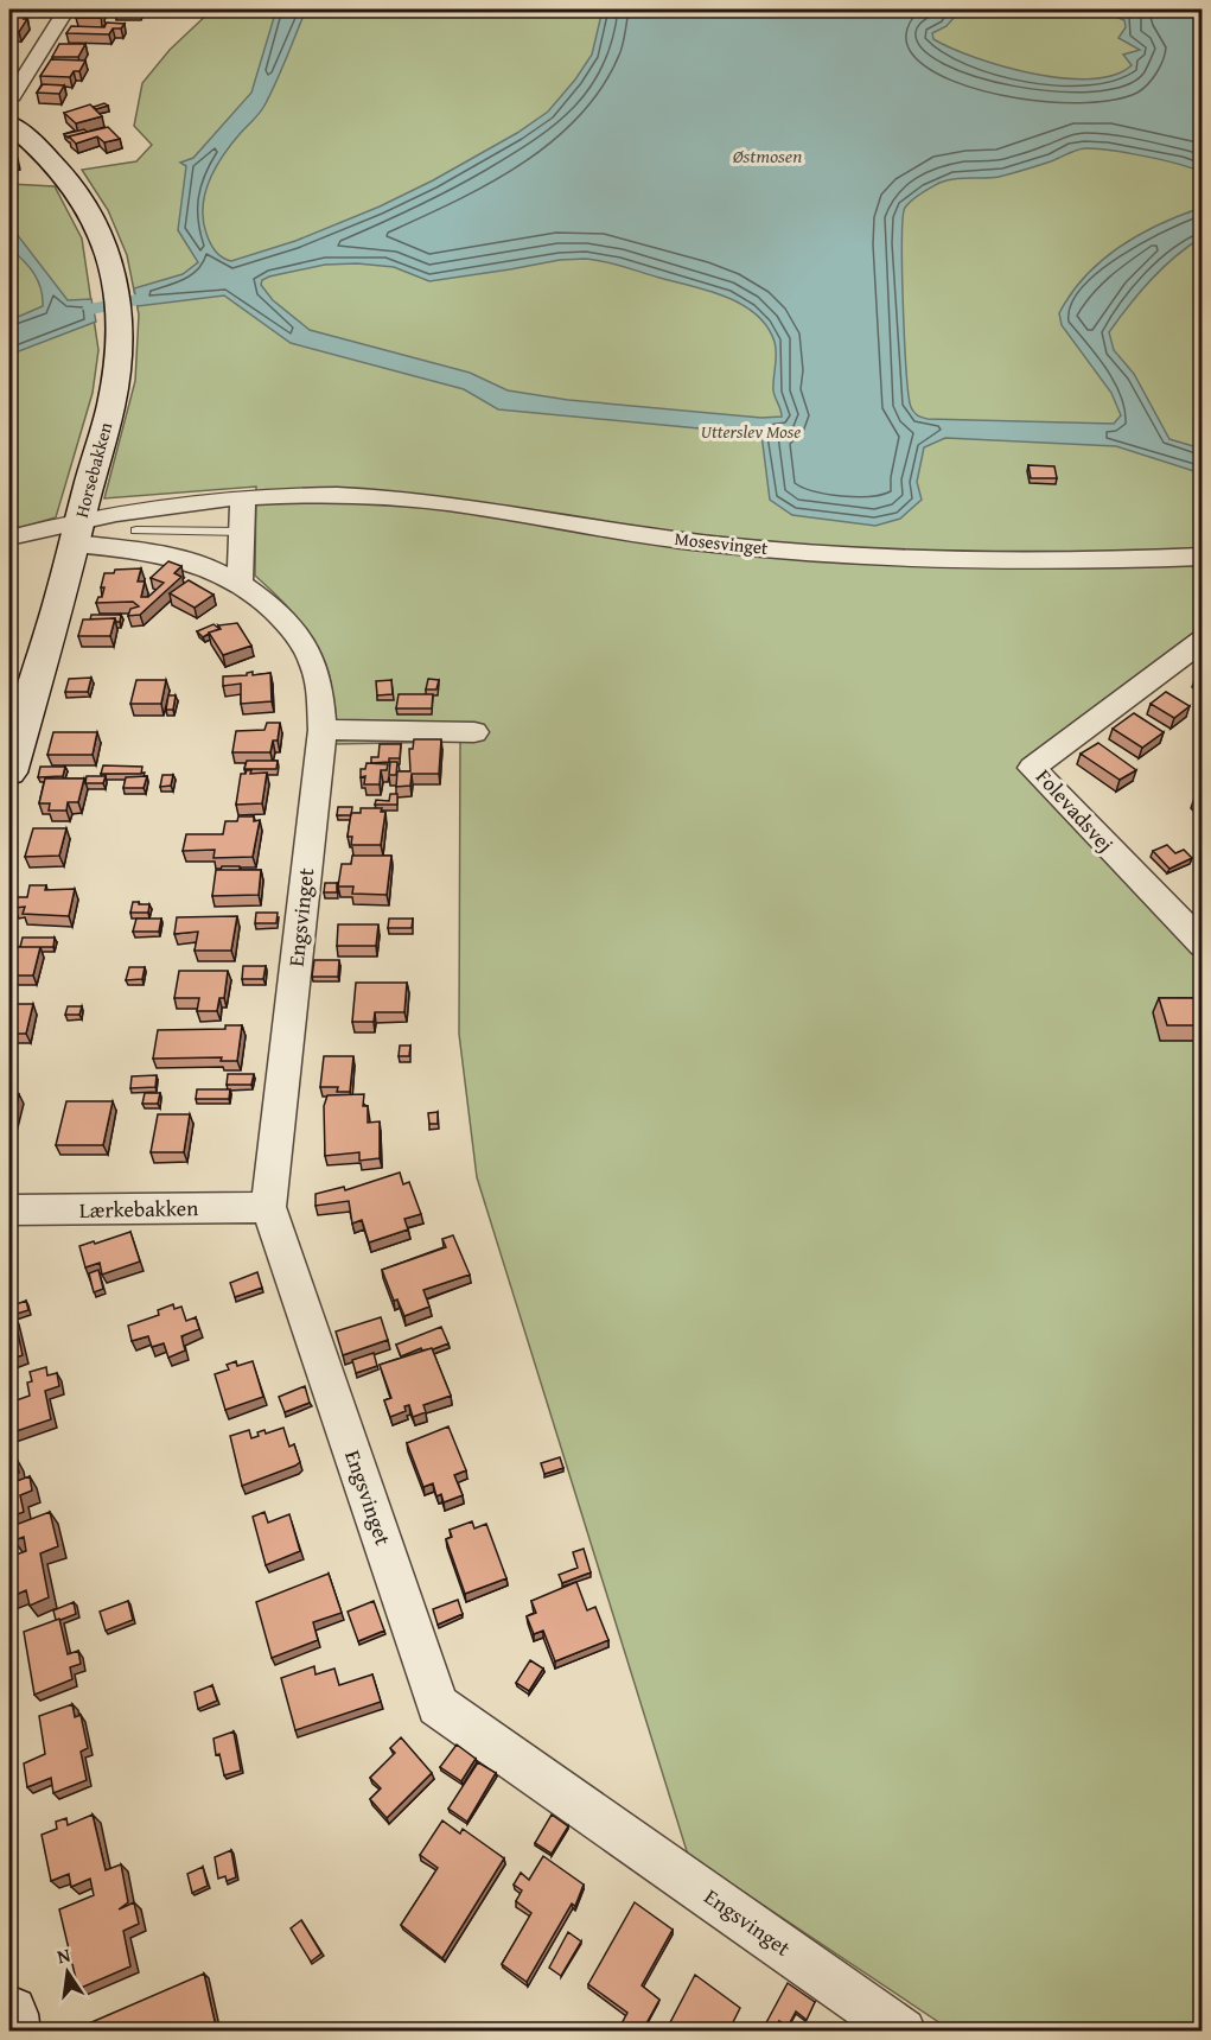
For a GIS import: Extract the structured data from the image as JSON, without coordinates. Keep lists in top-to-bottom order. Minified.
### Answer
{"streets":{"street":["Horsebakken","Mosesvinget","Folevadsvej","Engsvinget","Lærkebakken"]},"crossings":[["Horsebakken","Mosesvinget"],["Horsebakken","Engsvinget"],["Mosesvinget","Engsvinget"],["Engsvinget","Lærkebakken"]],"water":["Østmosen"],"parks":["Utterslev Mose"],"north":"top"}
